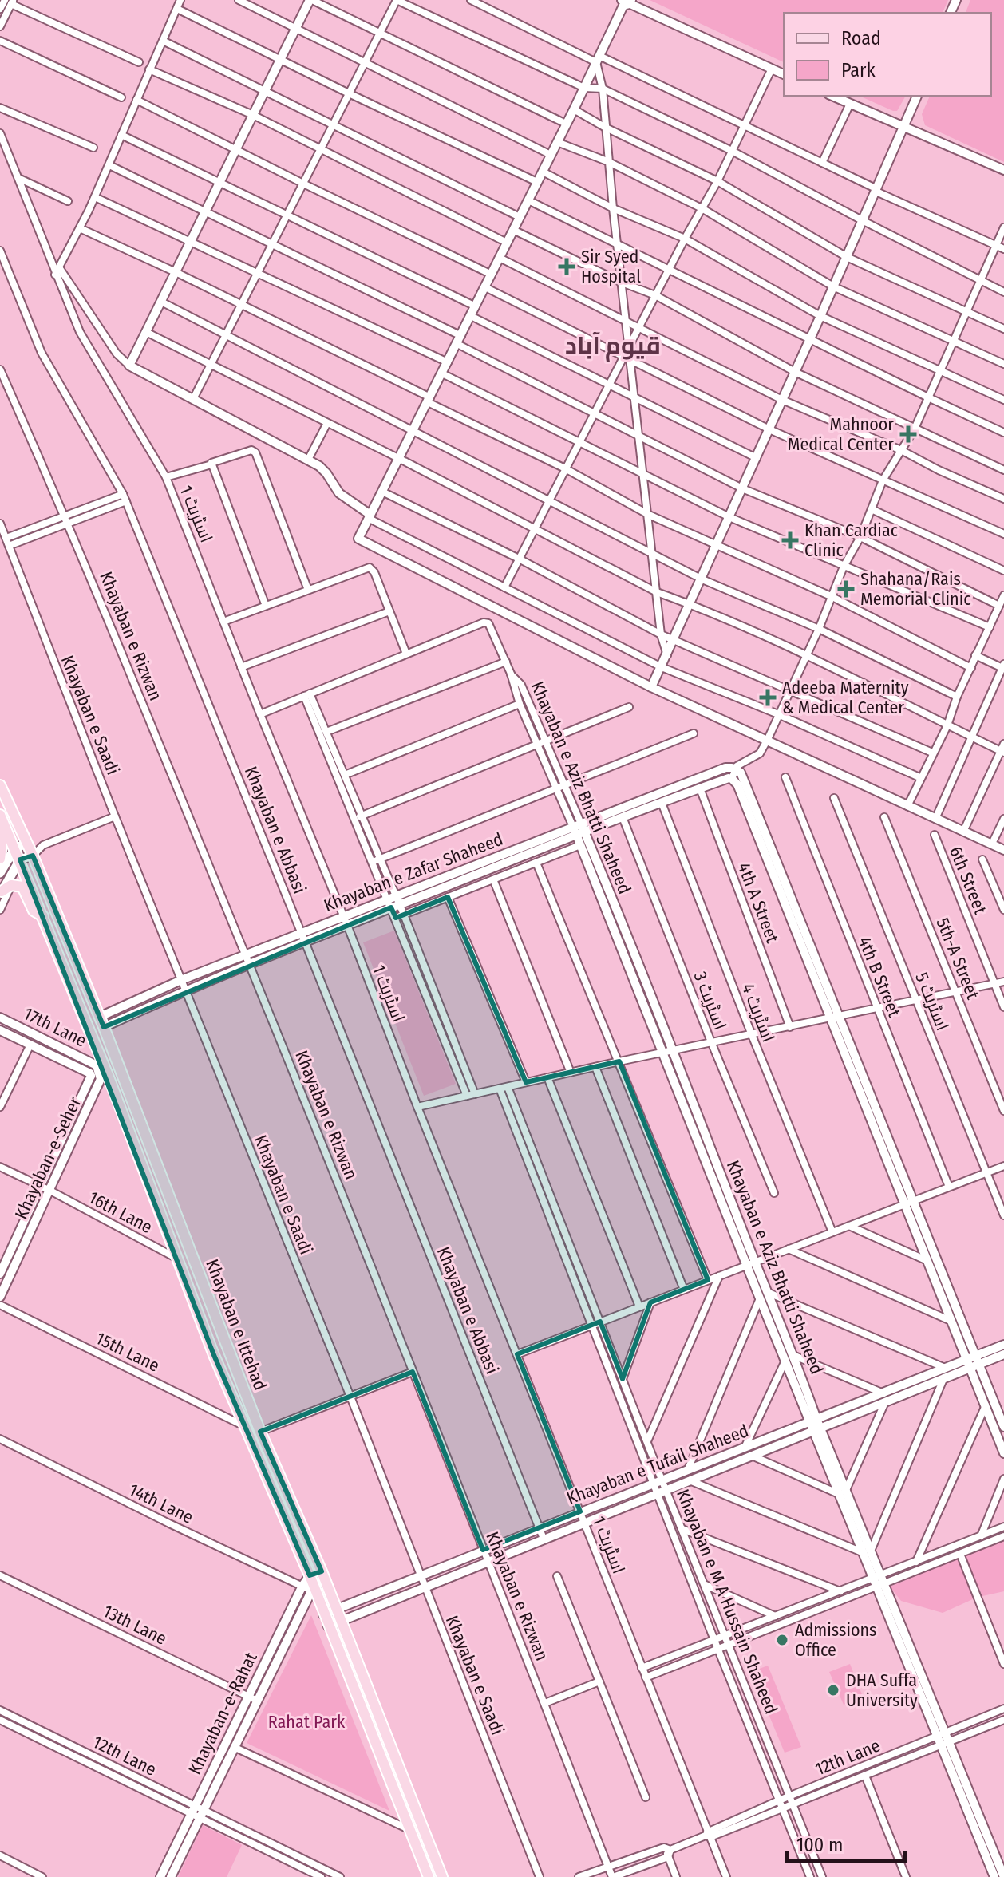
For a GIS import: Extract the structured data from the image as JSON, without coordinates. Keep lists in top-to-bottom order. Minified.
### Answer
{"streets":{"main road":["Khayaban e Ittehad"],"street":["اسٹریٹ 1","Khayaban e Rizwan","Khayaban e Saadi","Khayaban e Aziz Bhatti Shaheed","Khayaban e Abbasi","Khayaban e Zafar Shaheed","6th Street","4th A Street","5th-A Street","4th B Street","اسٹریٹ 3","اسٹریٹ 5","اسٹریٹ 4","17th Lane","Khayaban-e-Seher","16th Lane","15th Lane","Khayaban e Tufail Shaheed","14th Lane","Khayaban e M A Hussain Shaheed","13th Lane","Khayaban-e-Rahat","12th Lane"]},"crossings":[["اسٹریٹ 1","Khayaban e Zafar Shaheed"],["اسٹریٹ 1","Khayaban e Tufail Shaheed"],["اسٹریٹ 1","12th Lane"],["Khayaban e Rizwan","Khayaban e Zafar Shaheed"],["Khayaban e Rizwan","Khayaban e Tufail Shaheed"],["Khayaban e Rizwan","12th Lane"],["Khayaban e Saadi","Khayaban e Zafar Shaheed"],["Khayaban e Saadi","Khayaban e Tufail Shaheed"],["Khayaban e Aziz Bhatti Shaheed","Khayaban e Zafar Shaheed"],["Khayaban e Aziz Bhatti Shaheed","Khayaban e Tufail Shaheed"],["Khayaban e Aziz Bhatti Shaheed","12th Lane"],["Khayaban e Abbasi","Khayaban e Zafar Shaheed"],["Khayaban e Abbasi","Khayaban e Tufail Shaheed"],["Khayaban e Zafar Shaheed","Khayaban e Ittehad"],["17th Lane","Khayaban-e-Seher"],["17th Lane","Khayaban e Ittehad"],["Khayaban-e-Seher","16th Lane"],["Khayaban-e-Seher","Khayaban e Ittehad"],["16th Lane","Khayaban e Ittehad"],["Khayaban e Ittehad","15th Lane"],["Khayaban e Ittehad","Khayaban e Tufail Shaheed"],["Khayaban e Ittehad","14th Lane"],["Khayaban e Ittehad","Khayaban-e-Rahat"],["Khayaban e Tufail Shaheed","Khayaban e M A Hussain Shaheed"],["14th Lane","Khayaban-e-Rahat"],["Khayaban e M A Hussain Shaheed","12th Lane"],["13th Lane","Khayaban-e-Rahat"],["Khayaban-e-Rahat","12th Lane"]],"districts":["قیوم آباد"],"parks":["Rahat Park"],"places":{"health":["Sir Syed Hospital","Mahnoor Medical Center","Khan Cardiac Clinic","Shahana/Rais Memorial Clinic","Adeeba Maternity & Medical Center"],"other":["Admissions Office","DHA Suffa University"]},"legend":["Road","Park"],"scale_bar":"100 m"}
